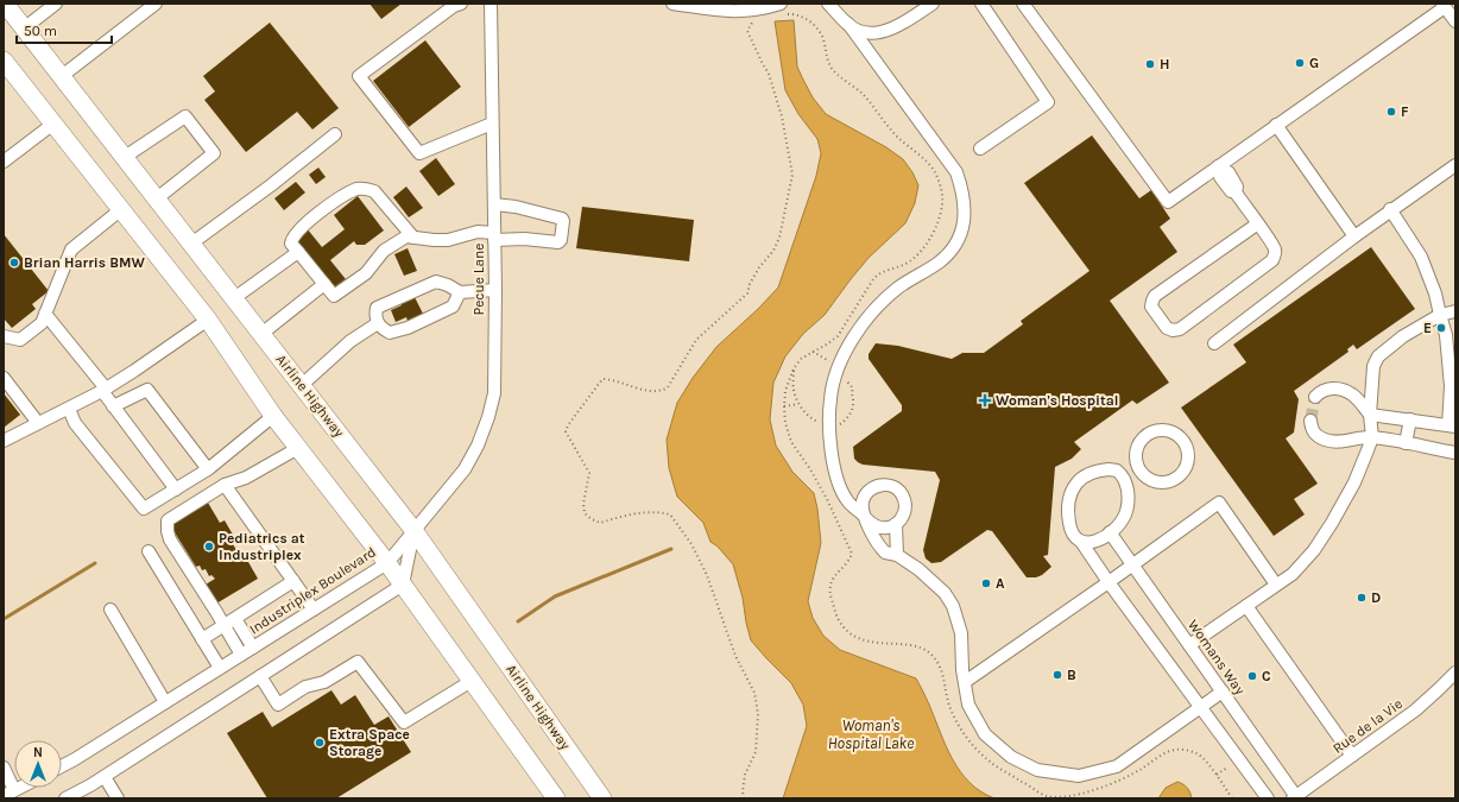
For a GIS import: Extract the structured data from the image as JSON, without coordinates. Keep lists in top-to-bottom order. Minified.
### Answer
{"streets":{"highway":["Airline Highway"],"street":["Pecue Lane","Industriplex Boulevard","Womans Way","Rue de la Vie"]},"crossings":[["Pecue Lane","Airline Highway"],["Pecue Lane","Industriplex Boulevard"],["Airline Highway","Industriplex Boulevard"],["Womans Way","Rue de la Vie"]],"water":["Woman's Hospital Lake"],"places":{"other":["G","H","F","Brian Harris BMW","E","Pediatrics at Industriplex","A","D","B","C","Extra Space Storage"],"health":["Woman's Hospital"]},"scale_bar":"50 m","north":"top"}
